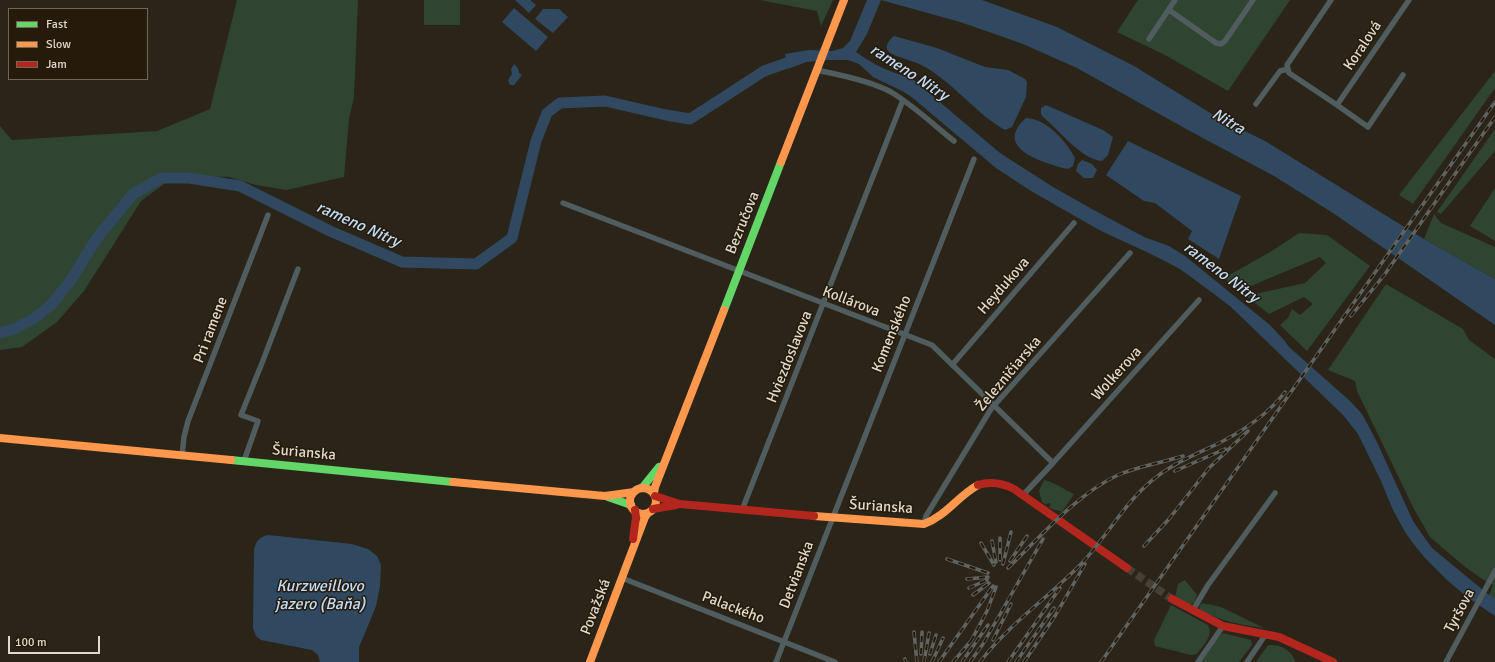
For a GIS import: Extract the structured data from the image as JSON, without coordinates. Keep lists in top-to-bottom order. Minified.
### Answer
{"streets":{"street":["Koralová","Bezručova","Heydukova","Kollárova","Pri ramene","Komenského","Hviezdoslavova","Železničiarska","Wolkerova","Šurianska","Detvianska","Považská","Palackého","Tyršova"]},"crossings":[["Bezručova","Kollárova"],["Bezručova","Šurianska"],["Bezručova","Považská"],["Heydukova","Kollárova"],["Kollárova","Komenského"],["Kollárova","Hviezdoslavova"],["Kollárova","Železničiarska"],["Kollárova","Wolkerova"],["Pri ramene","Šurianska"],["Komenského","Šurianska"],["Komenského","Detvianska"],["Hviezdoslavova","Šurianska"],["Železničiarska","Šurianska"],["Šurianska","Detvianska"],["Šurianska","Považská"],["Detvianska","Palackého"],["Považská","Palackého"]],"water":["rameno Nitry","Nitra","Kurzweillovo jazero (Baňa)"],"legend":["Fast","Slow","Jam"],"scale_bar":"100 m"}
